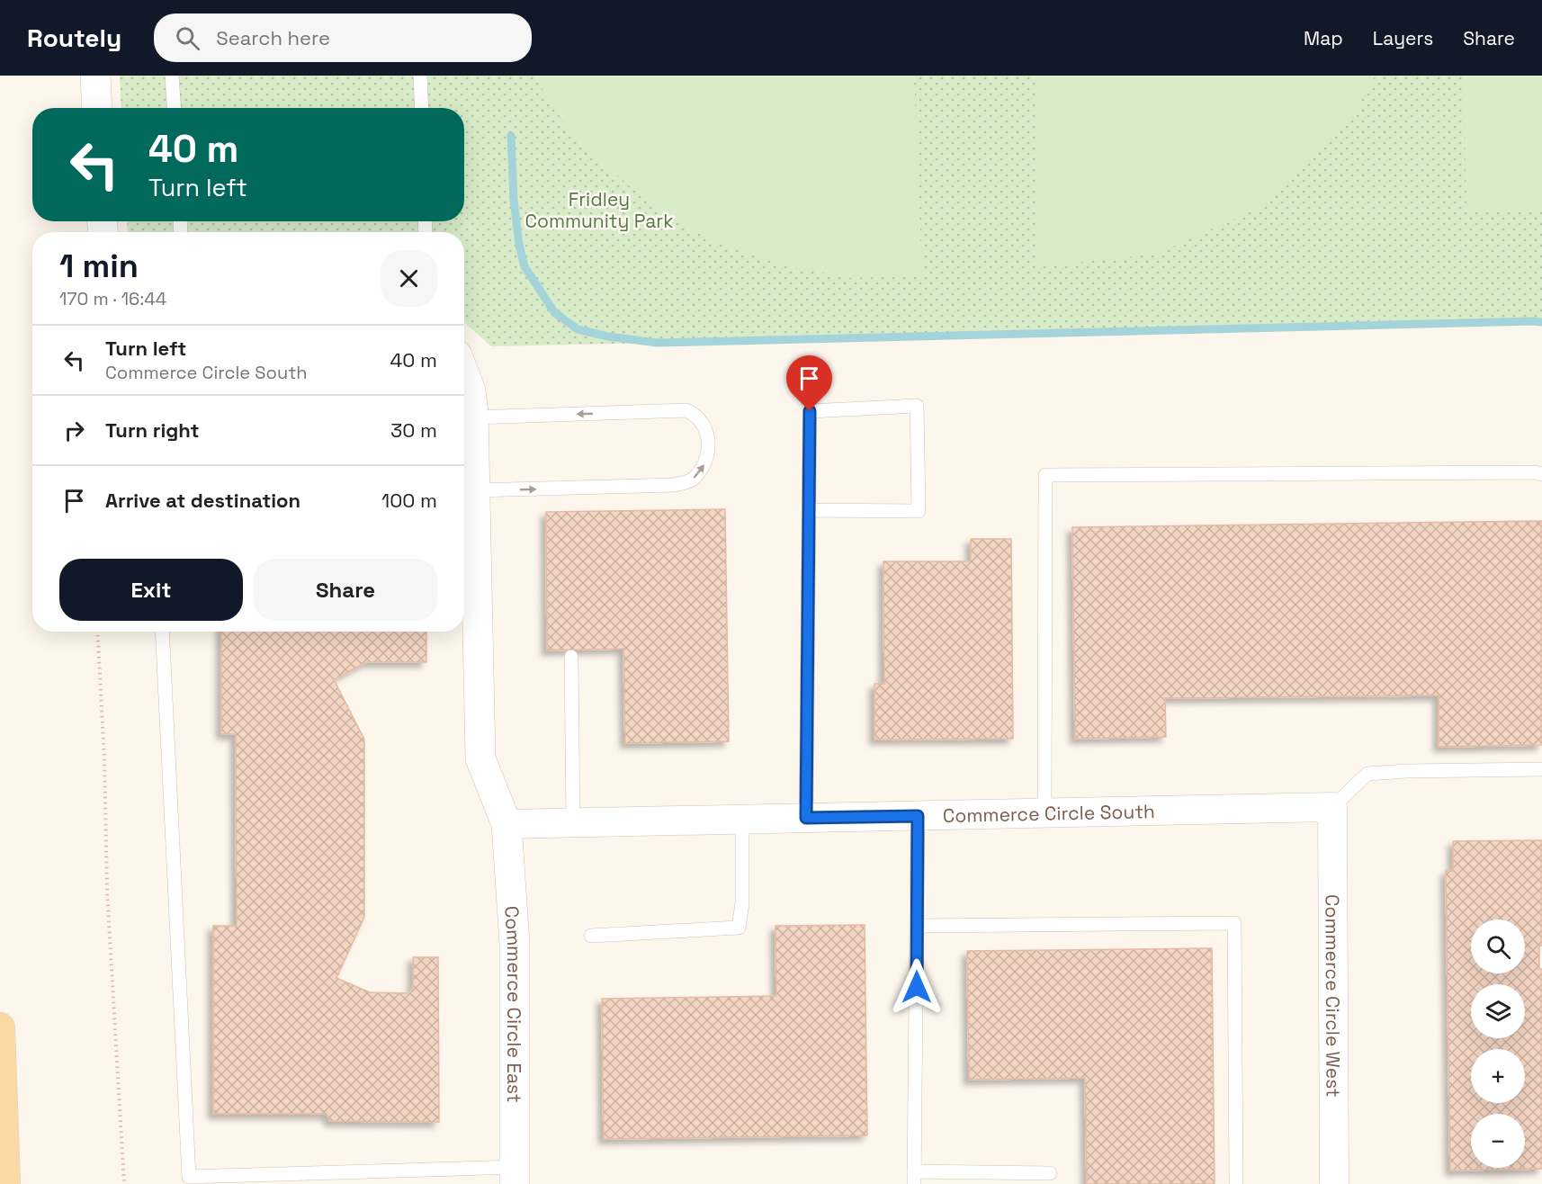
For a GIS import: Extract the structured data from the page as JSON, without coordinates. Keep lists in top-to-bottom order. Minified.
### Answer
{"streets":{"street":["Commerce Circle South","Commerce Circle West","Commerce Circle East"]},"crossings":[["Commerce Circle South","Commerce Circle West"],["Commerce Circle South","Commerce Circle East"]],"parks":["Fridley Community Park"],"page":{"header":"Routely","search":"Search here","nav":["Map","Layers","Share"],"turn":["40 m","Turn left"],"heading":["1 min","170 m · 16:44"],"list":[{"name":"Turn left","note":"Commerce Circle South","value":"40 m"},{"name":"Turn right","value":"30 m"},{"name":"Arrive at destination","value":"100 m"}],"buttons":["Exit","Share"],"map_buttons":["+","−"]}}
